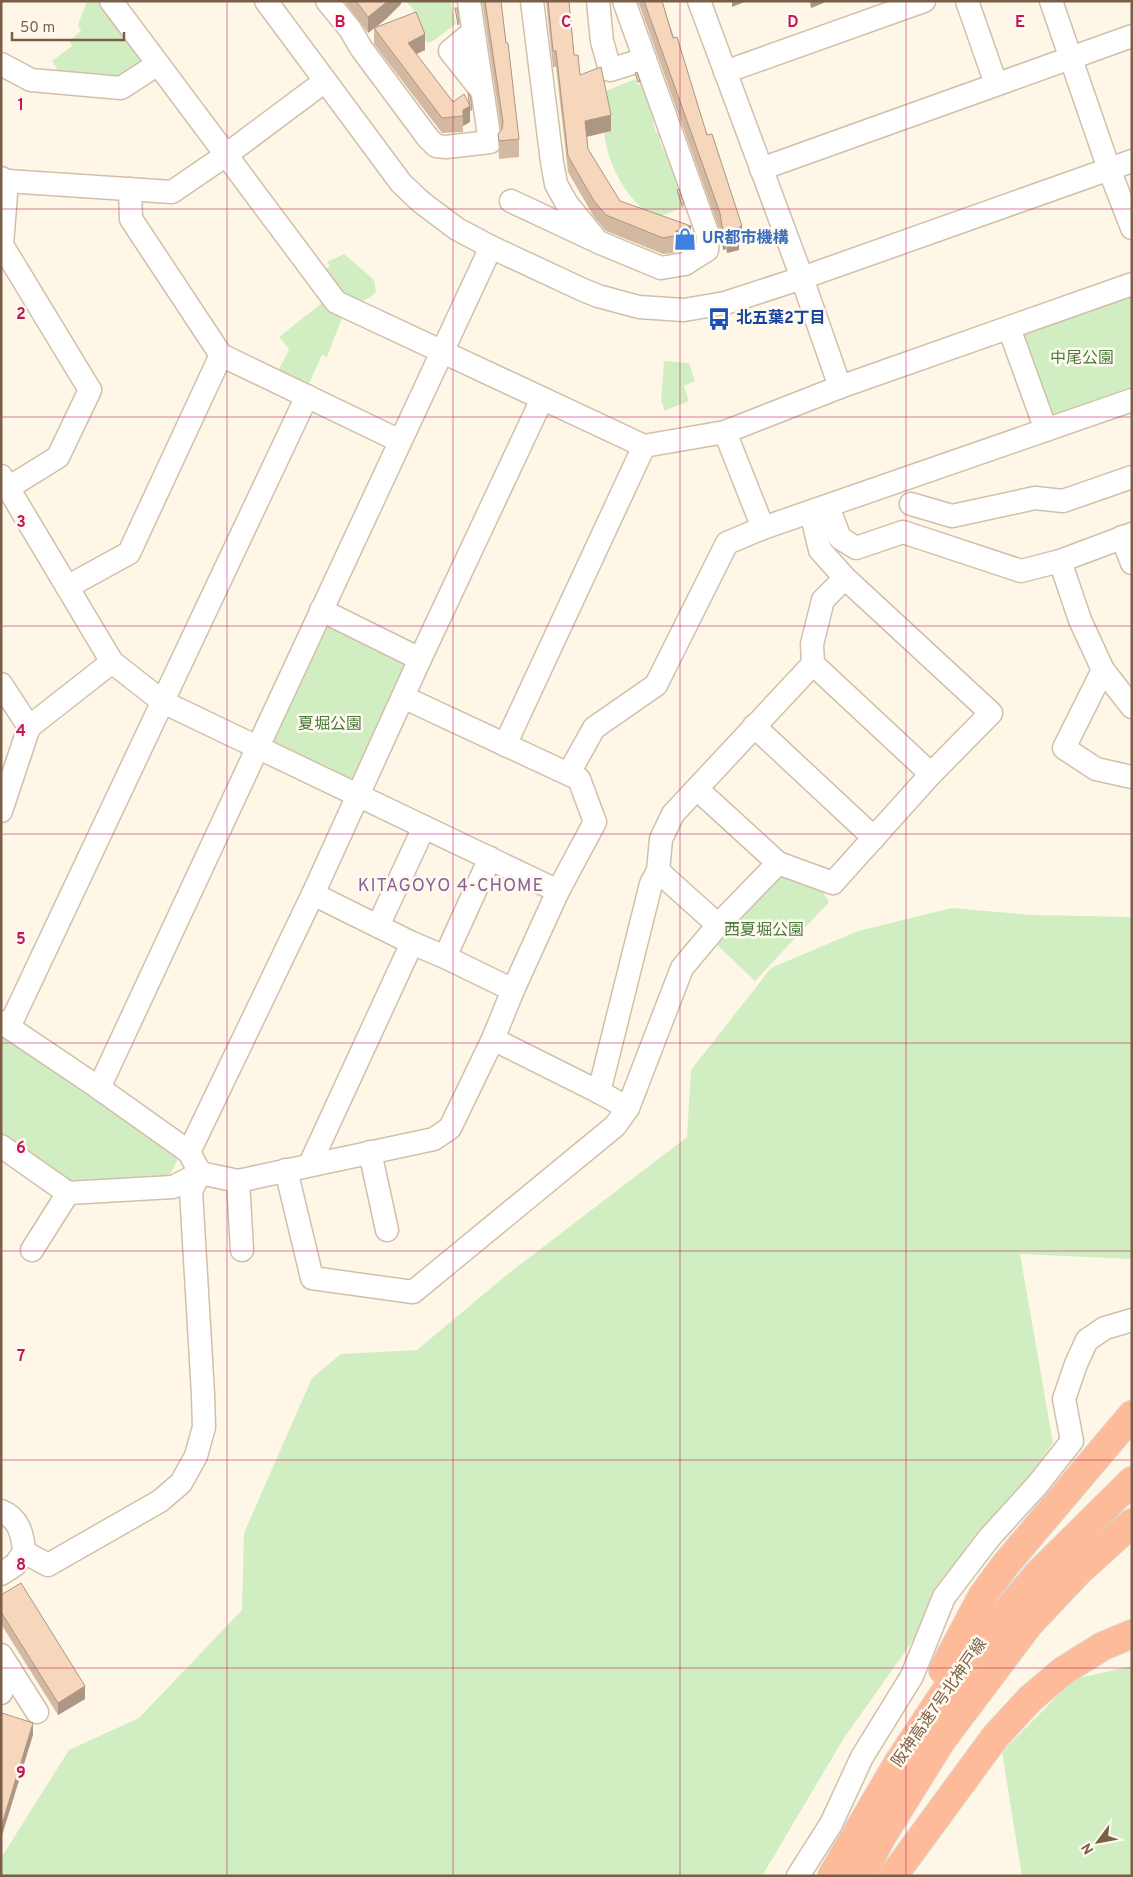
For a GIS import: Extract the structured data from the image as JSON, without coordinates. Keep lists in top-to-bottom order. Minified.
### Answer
{"streets":{"highway":["阪神高速7号北神戸線"]},"districts":["KITAGOYO 4-CHOME"],"parks":["中尾公園","夏堀公園","西夏堀公園"],"places":{"shop":["UR都市機構"],"bus stop":["北五葉2丁目"]},"scale_bar":"50 m","north":"bottom left","grid":{"columns":["B","C","D","E"],"rows":["1","2","3","4","5","6","7","8","9"]}}
